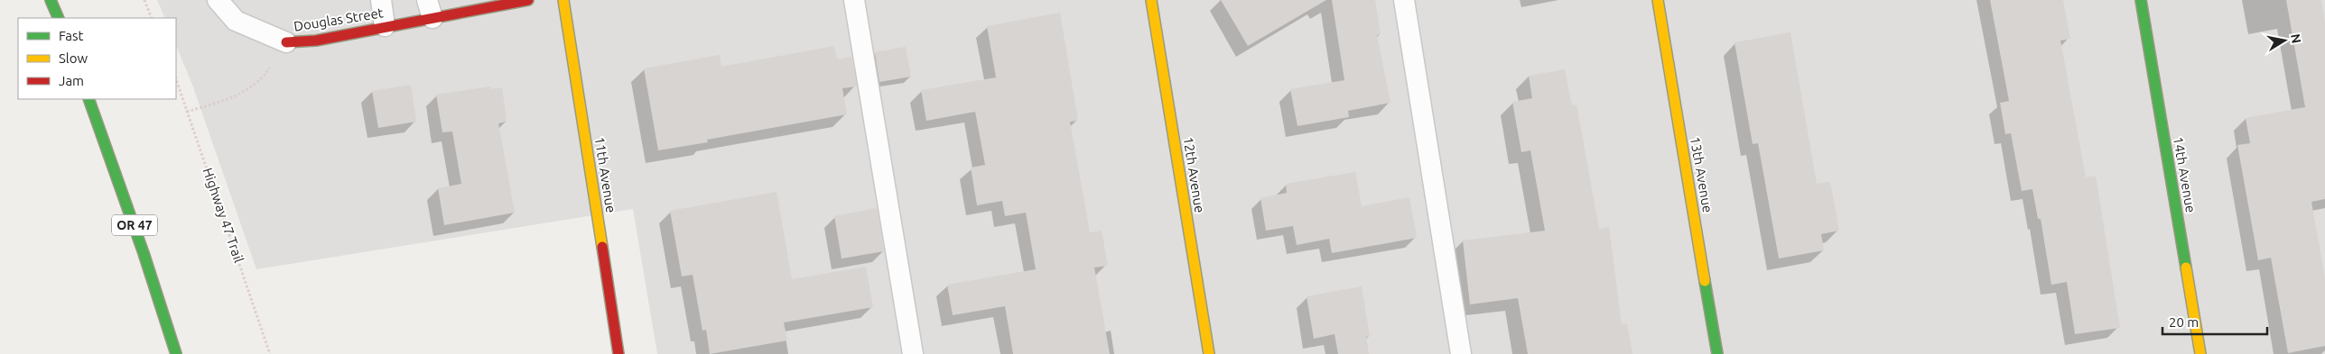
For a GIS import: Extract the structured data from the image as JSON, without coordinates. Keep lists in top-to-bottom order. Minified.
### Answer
{"streets":{"main road":["Douglas Street","11th Avenue","12th Avenue","13th Avenue","14th Avenue","OR 47"],"path":["Highway 47 Trail"]},"legend":["Fast","Slow","Jam"],"scale_bar":"20 m","north":"right"}
